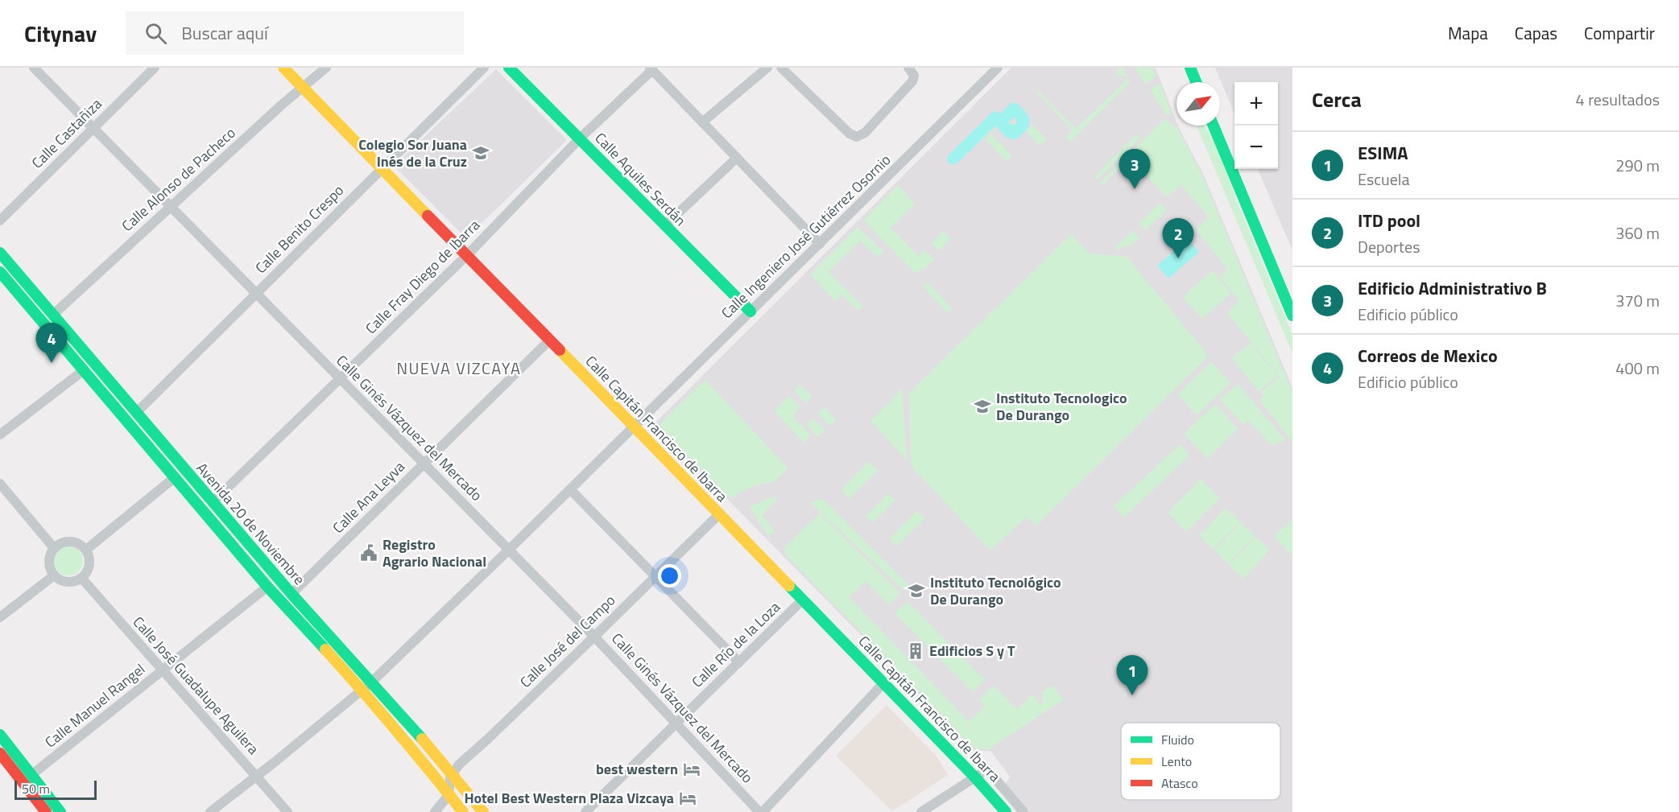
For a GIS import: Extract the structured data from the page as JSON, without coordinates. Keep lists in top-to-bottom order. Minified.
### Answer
{"streets":{"main road":["Calle Aquiles Serdán","Calle Capitán Francisco de Ibarra","Avenida 20 de Noviembre"],"street":["Calle Castañiza","Calle Alonso de Pacheco","Calle Benito Crespo","Calle Ingeniero José Gutiérrez Osornio","Calle Fray Diego de Ibarra","Calle Ginés Vázquez del Mercado","Calle Ana Leyva","Calle José del Campo","Calle Río de la Loza","Calle José Guadalupe Aguilera","Calle Manuel Rangel"]},"crossings":[["Calle Castañiza","Calle Ginés Vázquez del Mercado"],["Calle Alonso de Pacheco","Calle Ginés Vázquez del Mercado"],["Calle Alonso de Pacheco","Calle Capitán Francisco de Ibarra"],["Calle Alonso de Pacheco","Avenida 20 de Noviembre"],["Calle Aquiles Serdán","Calle Ingeniero José Gutiérrez Osornio"],["Calle Aquiles Serdán","Calle Fray Diego de Ibarra"],["Calle Benito Crespo","Calle Ginés Vázquez del Mercado"],["Calle Benito Crespo","Calle Capitán Francisco de Ibarra"],["Calle Benito Crespo","Avenida 20 de Noviembre"],["Calle Ingeniero José Gutiérrez Osornio","Calle Ginés Vázquez del Mercado"],["Calle Ingeniero José Gutiérrez Osornio","Calle Capitán Francisco de Ibarra"],["Calle Ingeniero José Gutiérrez Osornio","Avenida 20 de Noviembre"],["Calle Ingeniero José Gutiérrez Osornio","Calle José Guadalupe Aguilera"],["Calle Fray Diego de Ibarra","Calle Ginés Vázquez del Mercado"],["Calle Fray Diego de Ibarra","Calle Capitán Francisco de Ibarra"],["Calle Fray Diego de Ibarra","Avenida 20 de Noviembre"],["Calle Ginés Vázquez del Mercado","Calle Ana Leyva"],["Calle Ginés Vázquez del Mercado","Calle José del Campo"],["Calle Ginés Vázquez del Mercado","Calle Río de la Loza"],["Calle Capitán Francisco de Ibarra","Calle Ana Leyva"],["Calle Capitán Francisco de Ibarra","Calle José del Campo"],["Calle Capitán Francisco de Ibarra","Calle Río de la Loza"],["Calle Ana Leyva","Avenida 20 de Noviembre"],["Avenida 20 de Noviembre","Calle José del Campo"],["Avenida 20 de Noviembre","Calle Manuel Rangel"],["Calle José Guadalupe Aguilera","Calle Manuel Rangel"]],"districts":["NUEVA VIZCAYA"],"places":{"school or university":["Colegio Sor Juana Inés de la Cruz","Instituto Tecnologico De Durango","Instituto Tecnológico De Durango"],"public building":["Registro Agrario Nacional"],"building":["Edificios S y T"],"hotel":["best western","Hotel Best Western Plaza Vizcaya"]},"legend":["Fluido","Lento","Atasco"],"scale_bar":"50 m","north":"top right","page":{"header":"Citynav","search":"Buscar aquí","nav":["Mapa","Capas","Compartir"],"heading":["Cerca","4 resultados"],"map_buttons":["+","−"],"list":[{"mark":"1","name":"ESIMA","note":"Escuela","value":"290 m"},{"mark":"2","name":"ITD pool","note":"Deportes","value":"360 m"},{"mark":"3","name":"Edificio Administrativo B","note":"Edificio público","value":"370 m"},{"mark":"4","name":"Correos de Mexico","note":"Edificio público","value":"400 m"}],"pins":["3","2","4","1"],"scale":"50 m"}}
